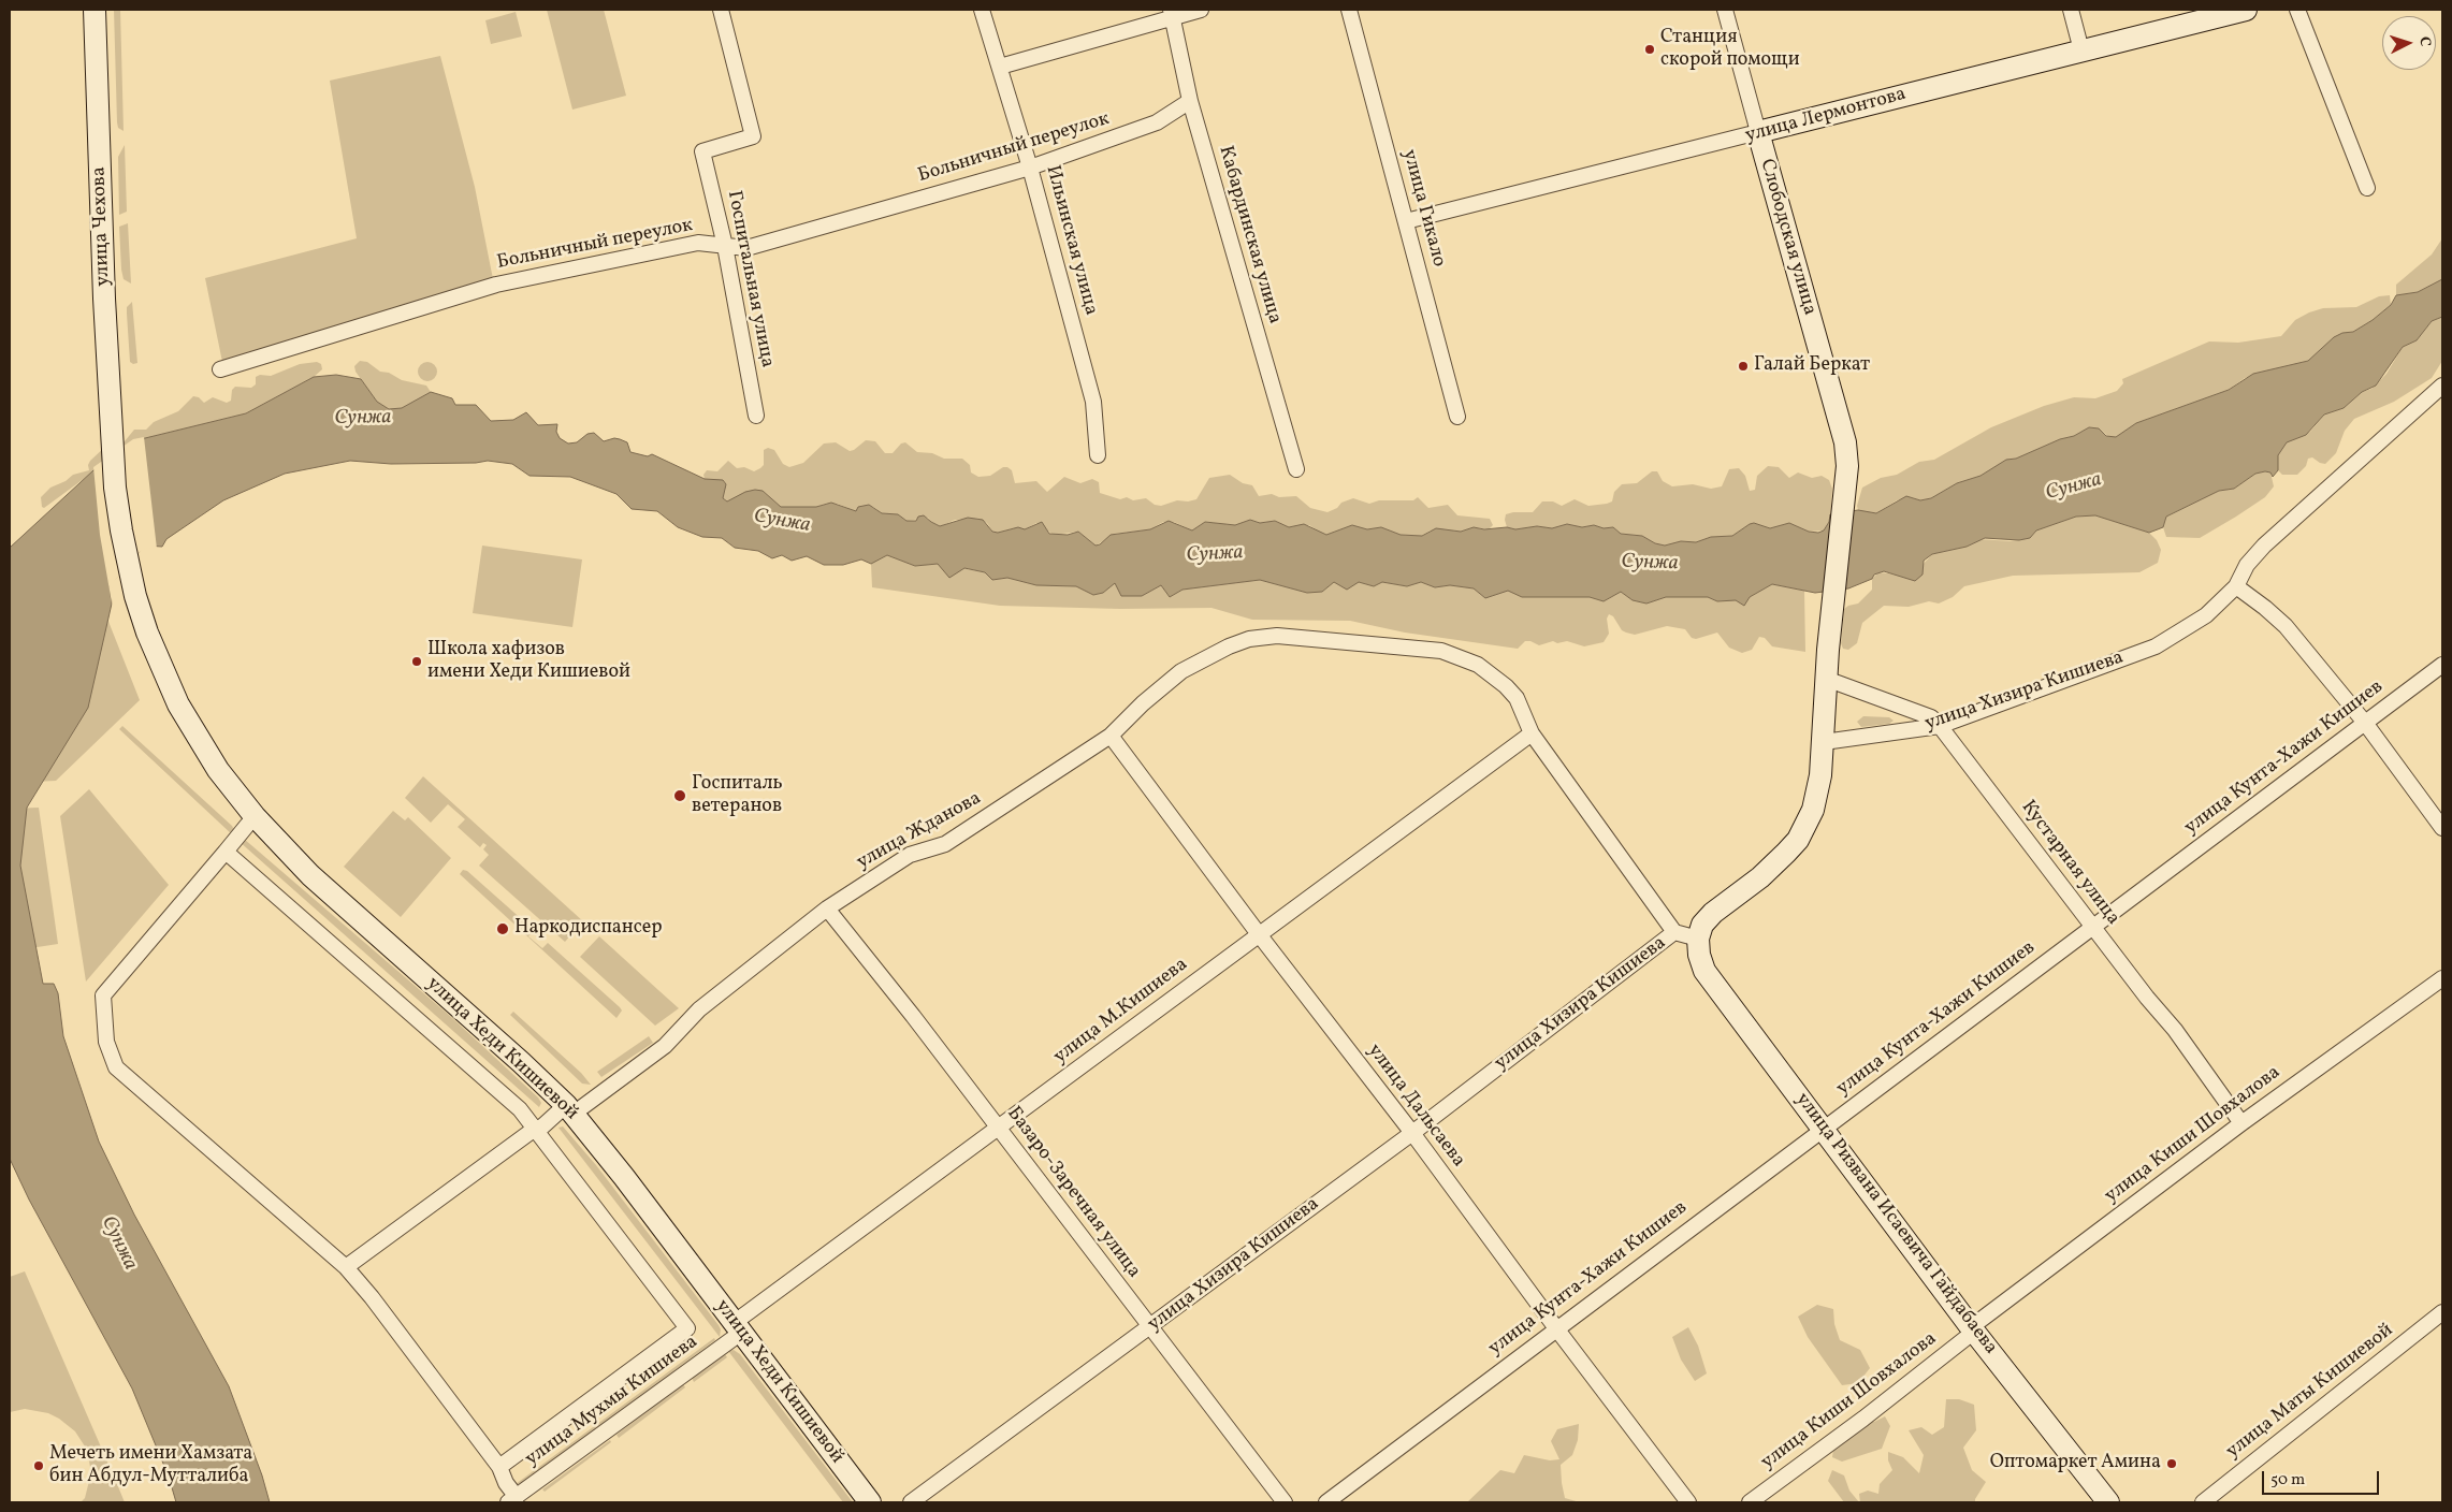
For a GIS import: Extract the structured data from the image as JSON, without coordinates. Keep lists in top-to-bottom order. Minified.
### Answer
{"streets":{"street":["улица Лермонтова","Больничный переулок","улица Гикало","улица Чехова","Кабардинская улица","Слободская улица","Ильинская улица","Госпитальная улица","улица Хизира Кишиева","улица Кунта-Хажи Кишиев","улица Жданова","Кустарная улица","улица М.Кишиева","улица Хеди Кишиевой","улица Дальсаева","улица Киши Шовхалова","Базаро-Заречная улица","улица Ризвана Исаевича Гайдабаева","улица Маты Кишиевой","улица Мухмы Кишиева"]},"crossings":[["улица Лермонтова","улица Гикало"],["улица Лермонтова","Слободская улица"],["Больничный переулок","Кабардинская улица"],["Больничный переулок","Ильинская улица"],["Больничный переулок","Госпитальная улица"],["улица Чехова","улица Хеди Кишиевой"],["Слободская улица","улица Хизира Кишиева"],["Слободская улица","Кустарная улица"],["улица Хизира Кишиева","Кустарная улица"],["улица Хизира Кишиева","улица Дальсаева"],["улица Хизира Кишиева","Базаро-Заречная улица"],["улица Хизира Кишиева","улица Ризвана Исаевича Гайдабаева"],["улица Кунта-Хажи Кишиев","Кустарная улица"],["улица Кунта-Хажи Кишиев","улица Дальсаева"],["улица Кунта-Хажи Кишиев","улица Ризвана Исаевича Гайдабаева"],["улица Жданова","улица М.Кишиева"],["улица Жданова","улица Хеди Кишиевой"],["улица Жданова","улица Дальсаева"],["улица Жданова","Базаро-Заречная улица"],["Кустарная улица","улица Киши Шовхалова"],["улица М.Кишиева","улица Хеди Кишиевой"],["улица М.Кишиева","улица Дальсаева"],["улица М.Кишиева","Базаро-Заречная улица"],["улица М.Кишиева","улица Мухмы Кишиева"],["улица Хеди Кишиевой","улица Мухмы Кишиева"],["улица Киши Шовхалова","улица Ризвана Исаевича Гайдабаева"]],"water":["Сунжа"],"places":["Станция скорой помощи","Галай Беркат","Школа хафизов имени Хеди Кишиевой","Госпиталь ветеранов","Наркодиспансер","Оптомаркет Амина","Мечеть имени Хамзата бин Абдул-Мутталиба"],"scale_bar":"50 m","north":"right"}
